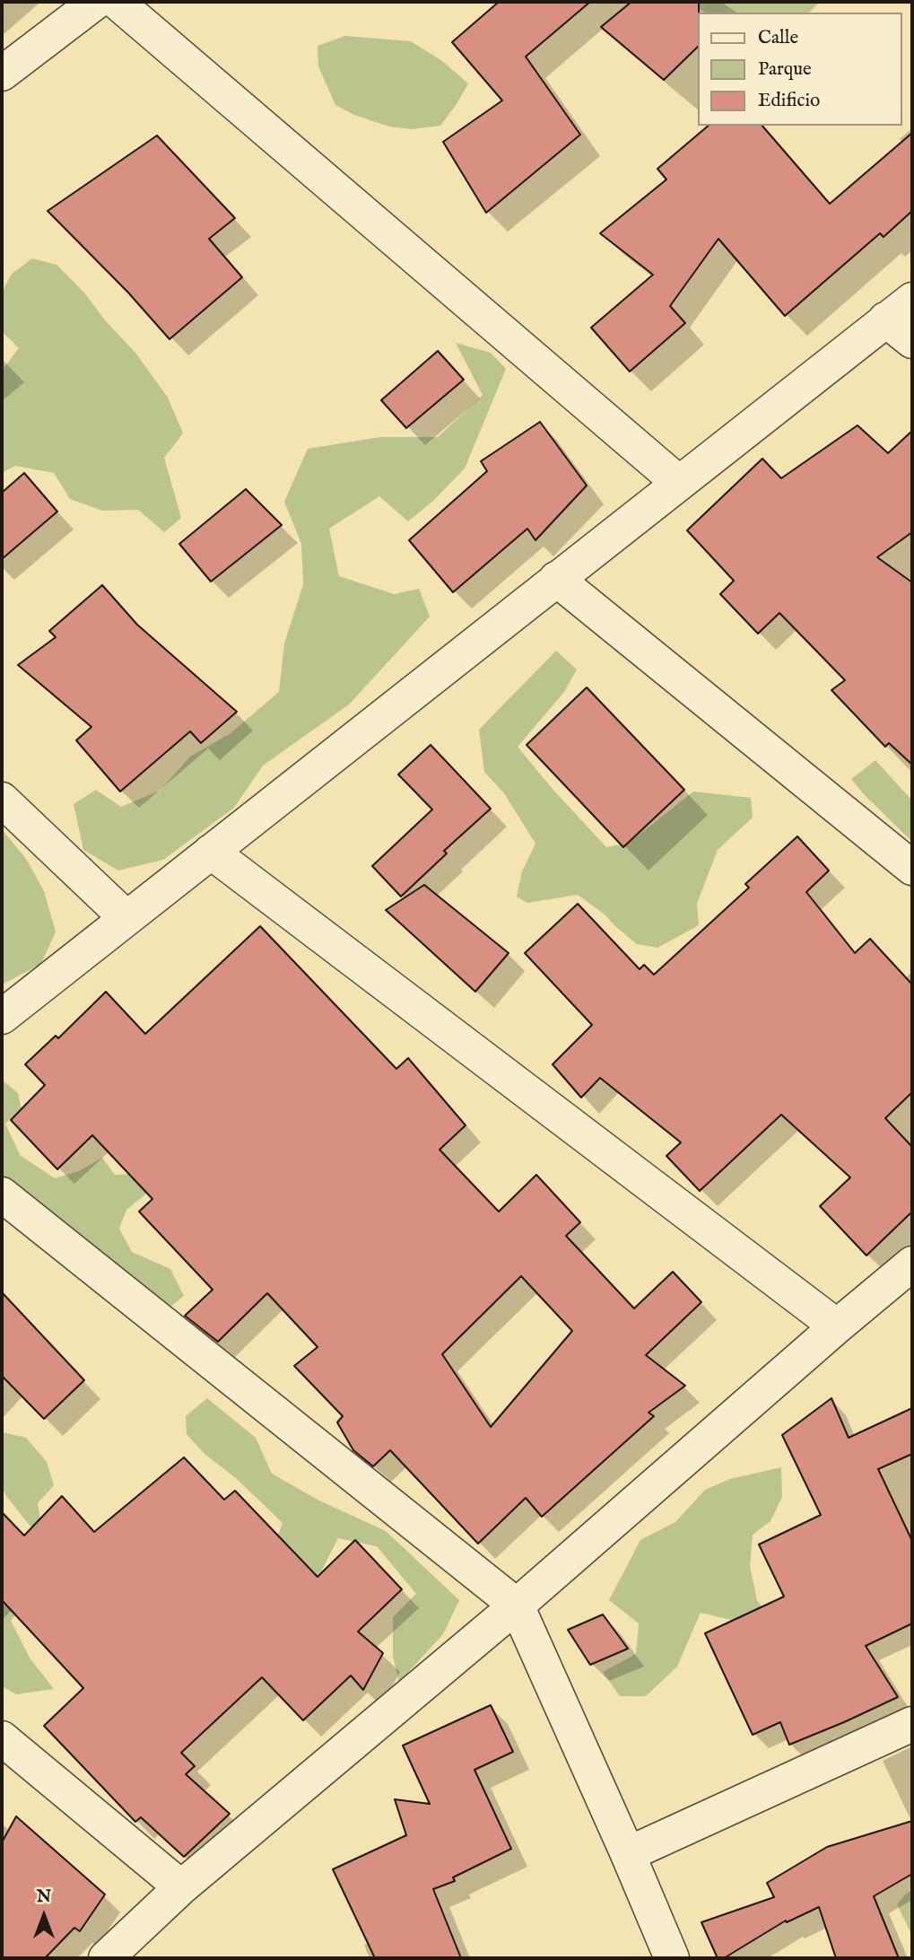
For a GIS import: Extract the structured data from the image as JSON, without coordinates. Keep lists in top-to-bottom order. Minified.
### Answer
{"legend":["Calle","Parque","Edificio"],"north":"top"}
